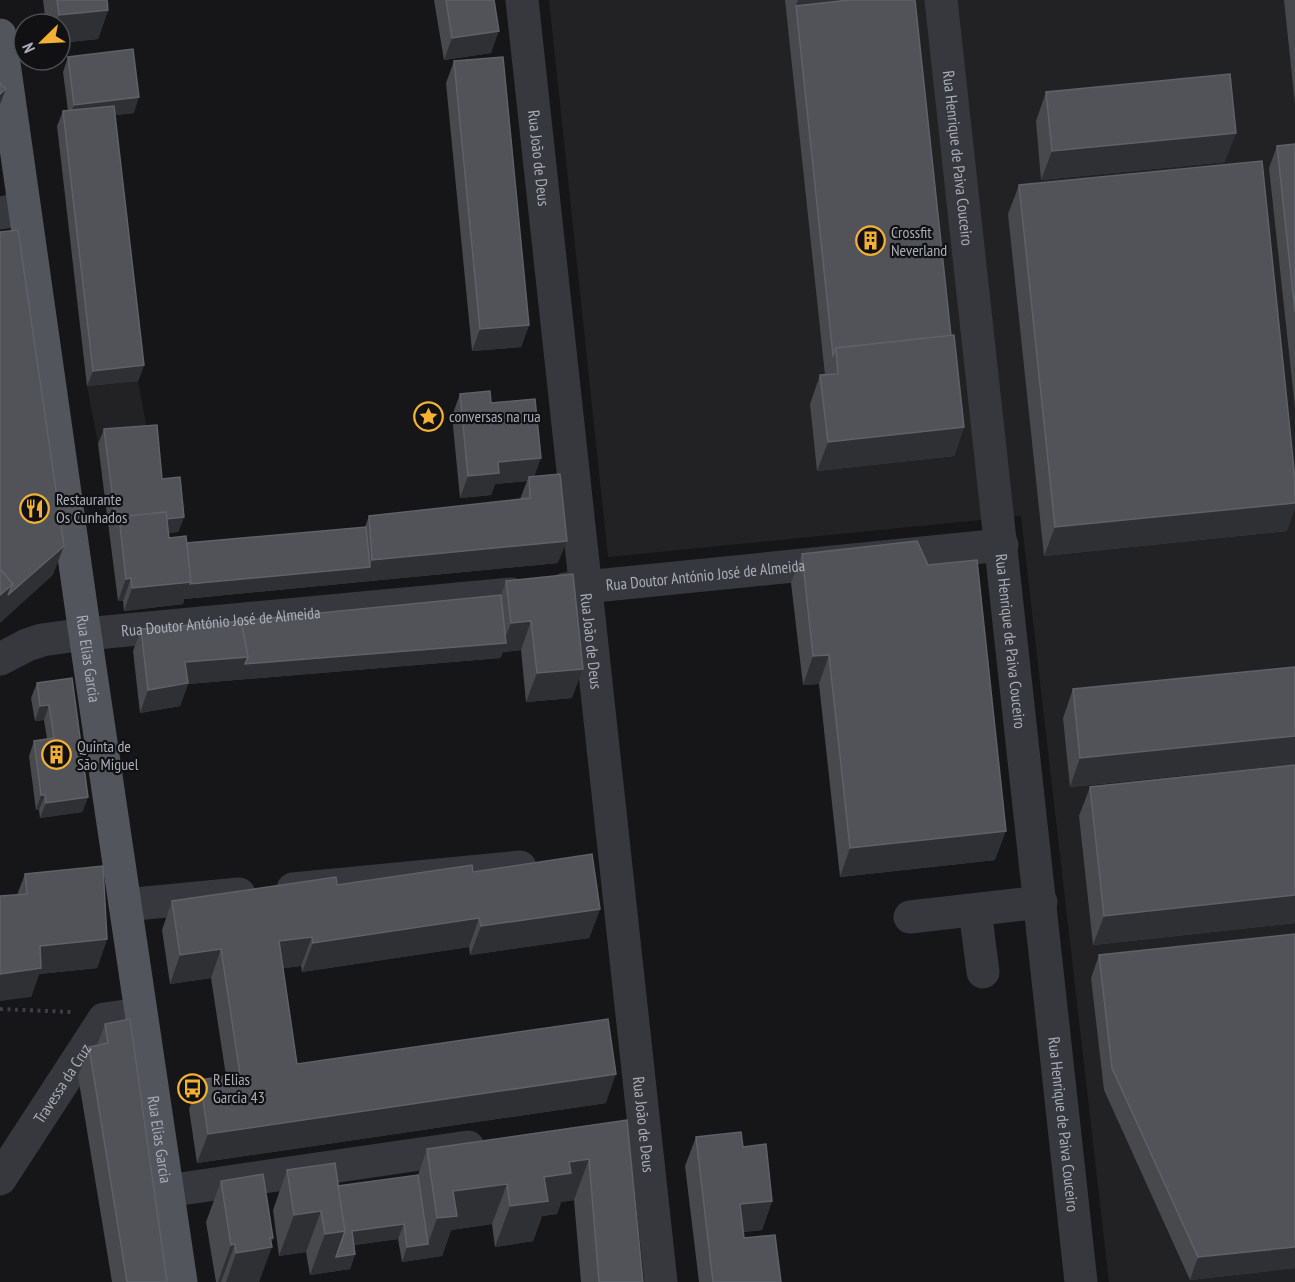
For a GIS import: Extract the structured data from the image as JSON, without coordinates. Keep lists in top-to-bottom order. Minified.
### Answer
{"streets":{"main road":["Rua Elias Garcia"],"street":["Rua João de Deus","Rua Henrique de Paiva Couceiro","Rua Doutor António José de Almeida","Travessa da Cruz"]},"crossings":[["Rua João de Deus","Rua Doutor António José de Almeida"],["Rua Henrique de Paiva Couceiro","Rua Doutor António José de Almeida"],["Rua Doutor António José de Almeida","Rua Elias Garcia"]],"places":{"building":["Crossfit Neverland","Quinta de São Miguel"],"place":["conversas na rua"],"restaurant":["Restaurante Os Cunhados"],"bus stop":["R Elias Garcia 43"]},"north":"bottom left"}
